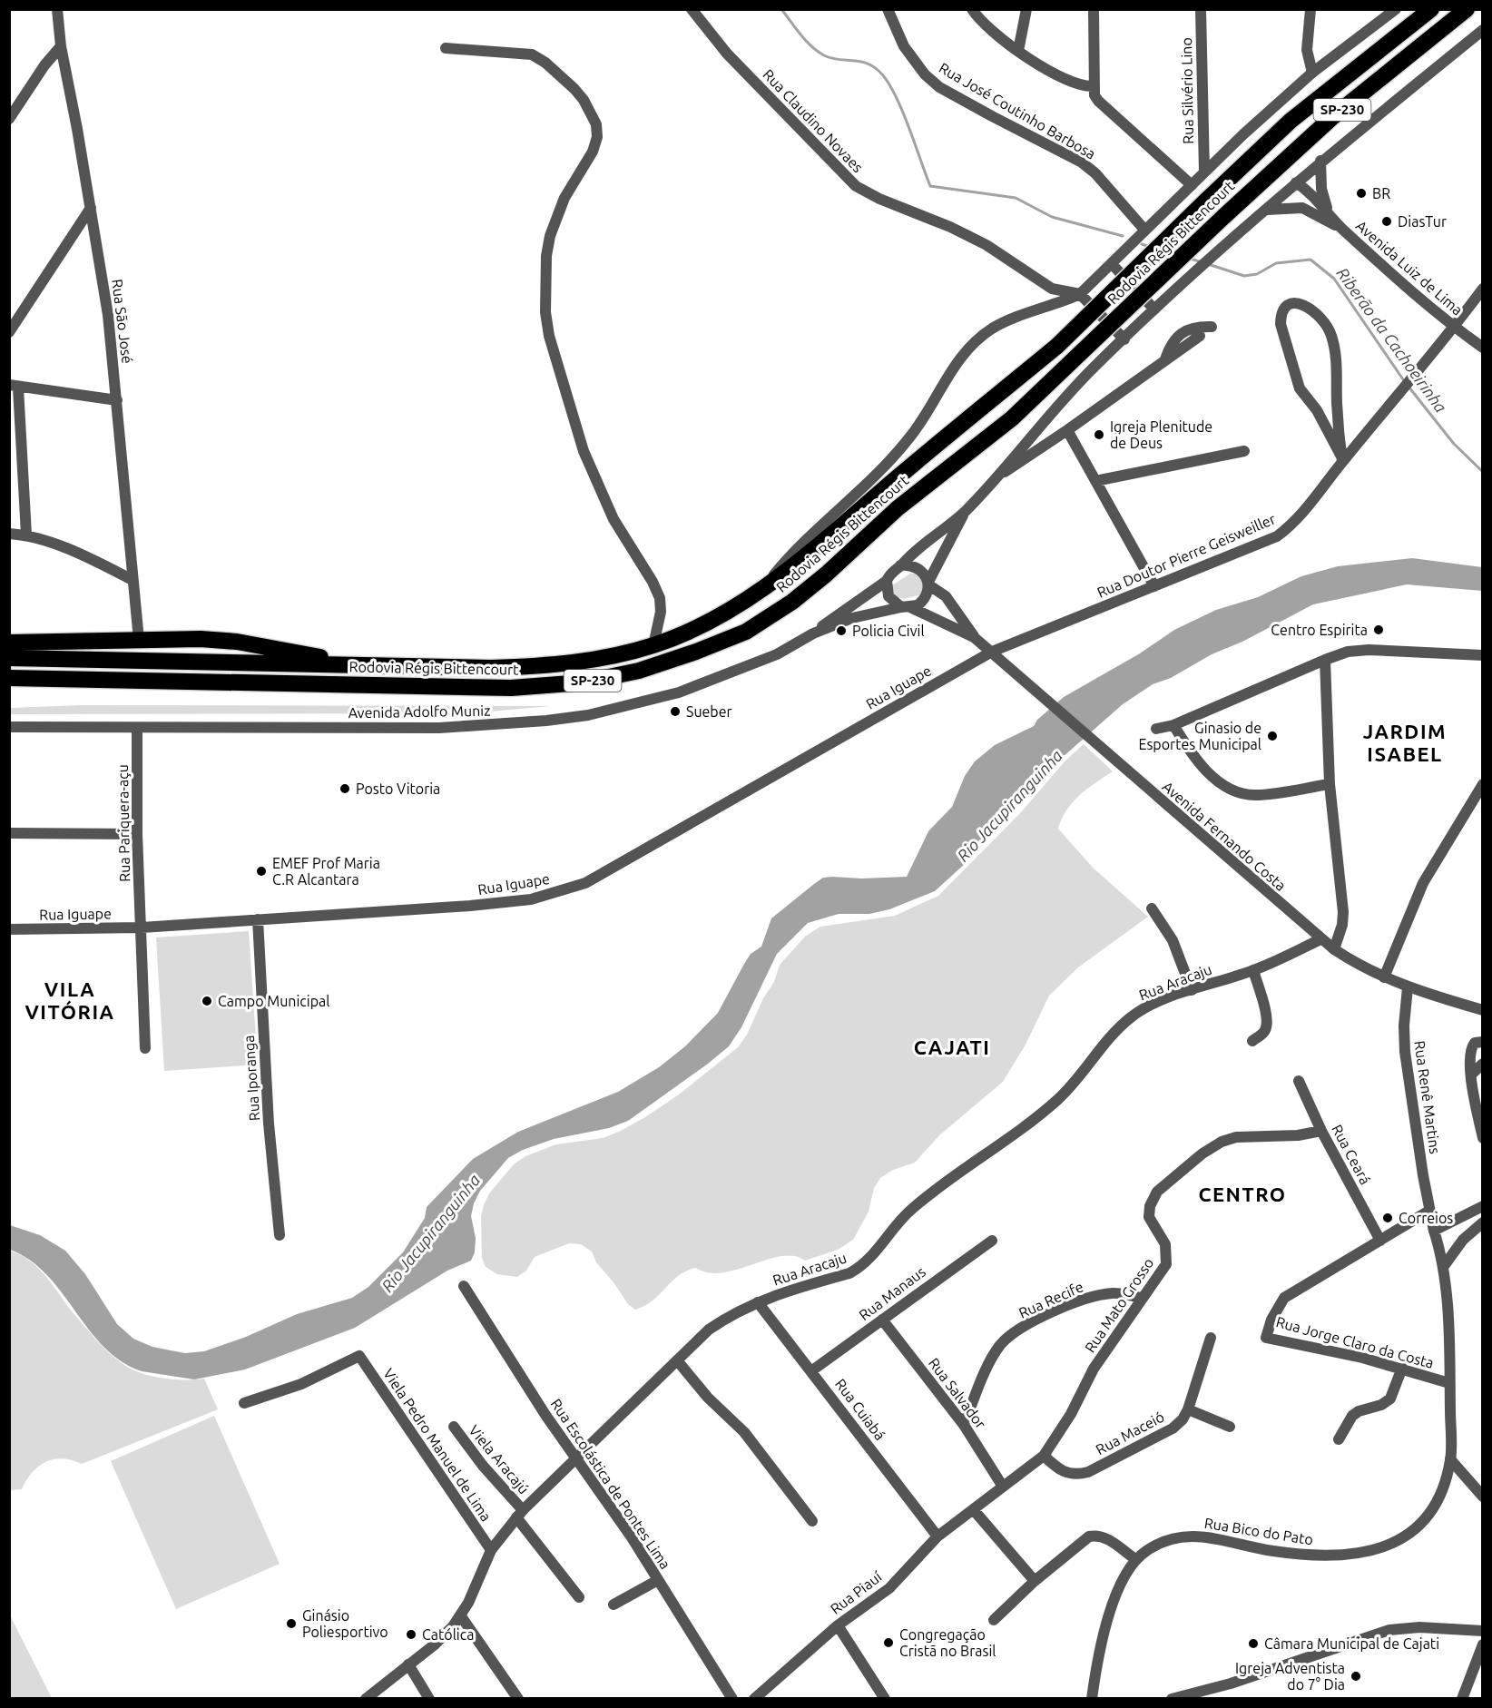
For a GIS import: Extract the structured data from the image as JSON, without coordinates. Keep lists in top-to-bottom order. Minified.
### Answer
{"streets":{"highway":["SP-230","Rodovia Régis Bittencourt"],"street":["Rua Silvério Lino","Rua José Coutinho Barbosa","Rua Claudino Novaes","Avenida Luiz de Lima","Rua São José","Rua Doutor Pierre Geisweiller","Rua Iguape","Avenida Adolfo Muniz","Rua Pariquera-açu","Avenida Fernando Costa","Rua Aracaju","Rua Iporanga","Rua Renê Martins","Rua Ceará","Rua Manaus","Rua Recife","Rua Mato Grosso","Rua Jorge Claro da Costa","Rua Salvador","Rua Cuiabá","Rua Maceió","Viela Pedro Manuel de Lima","Viela Aracajú","Rua Escolástica de Pontes Lima","Rua Bico do Pato","Rua Piauí"]},"crossings":[["Avenida Luiz de Lima","Rua Doutor Pierre Geisweiller"],["Rua Doutor Pierre Geisweiller","Rua Iguape"],["Rua Doutor Pierre Geisweiller","Avenida Fernando Costa"],["Rua Iguape","Rua Pariquera-açu"],["Rua Iguape","Avenida Fernando Costa"],["Rua Iguape","Rua Iporanga"],["Avenida Adolfo Muniz","Rua Pariquera-açu"],["Avenida Fernando Costa","Rua Aracaju"],["Avenida Fernando Costa","Rua Renê Martins"],["Rua Aracaju","Rua Cuiabá"],["Rua Aracaju","Viela Pedro Manuel de Lima"],["Rua Aracaju","Viela Aracajú"],["Rua Aracaju","Rua Escolástica de Pontes Lima"],["Rua Renê Martins","Rua Jorge Claro da Costa"],["Rua Renê Martins","Rua Bico do Pato"],["Rua Ceará","Rua Mato Grosso"],["Rua Ceará","Rua Jorge Claro da Costa"],["Rua Manaus","Rua Salvador"],["Rua Manaus","Rua Cuiabá"],["Rua Recife","Rua Mato Grosso"],["Rua Recife","Rua Salvador"],["Rua Mato Grosso","Rua Salvador"],["Rua Mato Grosso","Rua Maceió"],["Rua Mato Grosso","Rua Piauí"],["Rua Jorge Claro da Costa","Rua Bico do Pato"],["Rua Cuiabá","Rua Piauí"]],"districts":["JARDIM ISABEL","VILA VITÓRIA","CAJATI","CENTRO"],"water":["Riberão da Cachoeirinha","Rio Jacupiranguinha"],"places":["BR","DiasTur","Igreja Plenitude de Deus","Centro Espirita","Policia Civil","Sueber","Ginasio de Esportes Municipal","Posto Vitoria","EMEF Prof Maria C.R Alcantara","Campo Municipal","Correios","Ginásio Poliesportivo","Católica","Congregação Cristã no Brasil","Câmara Municipal de Cajati","Igreja Adventista do 7° Dia"]}
